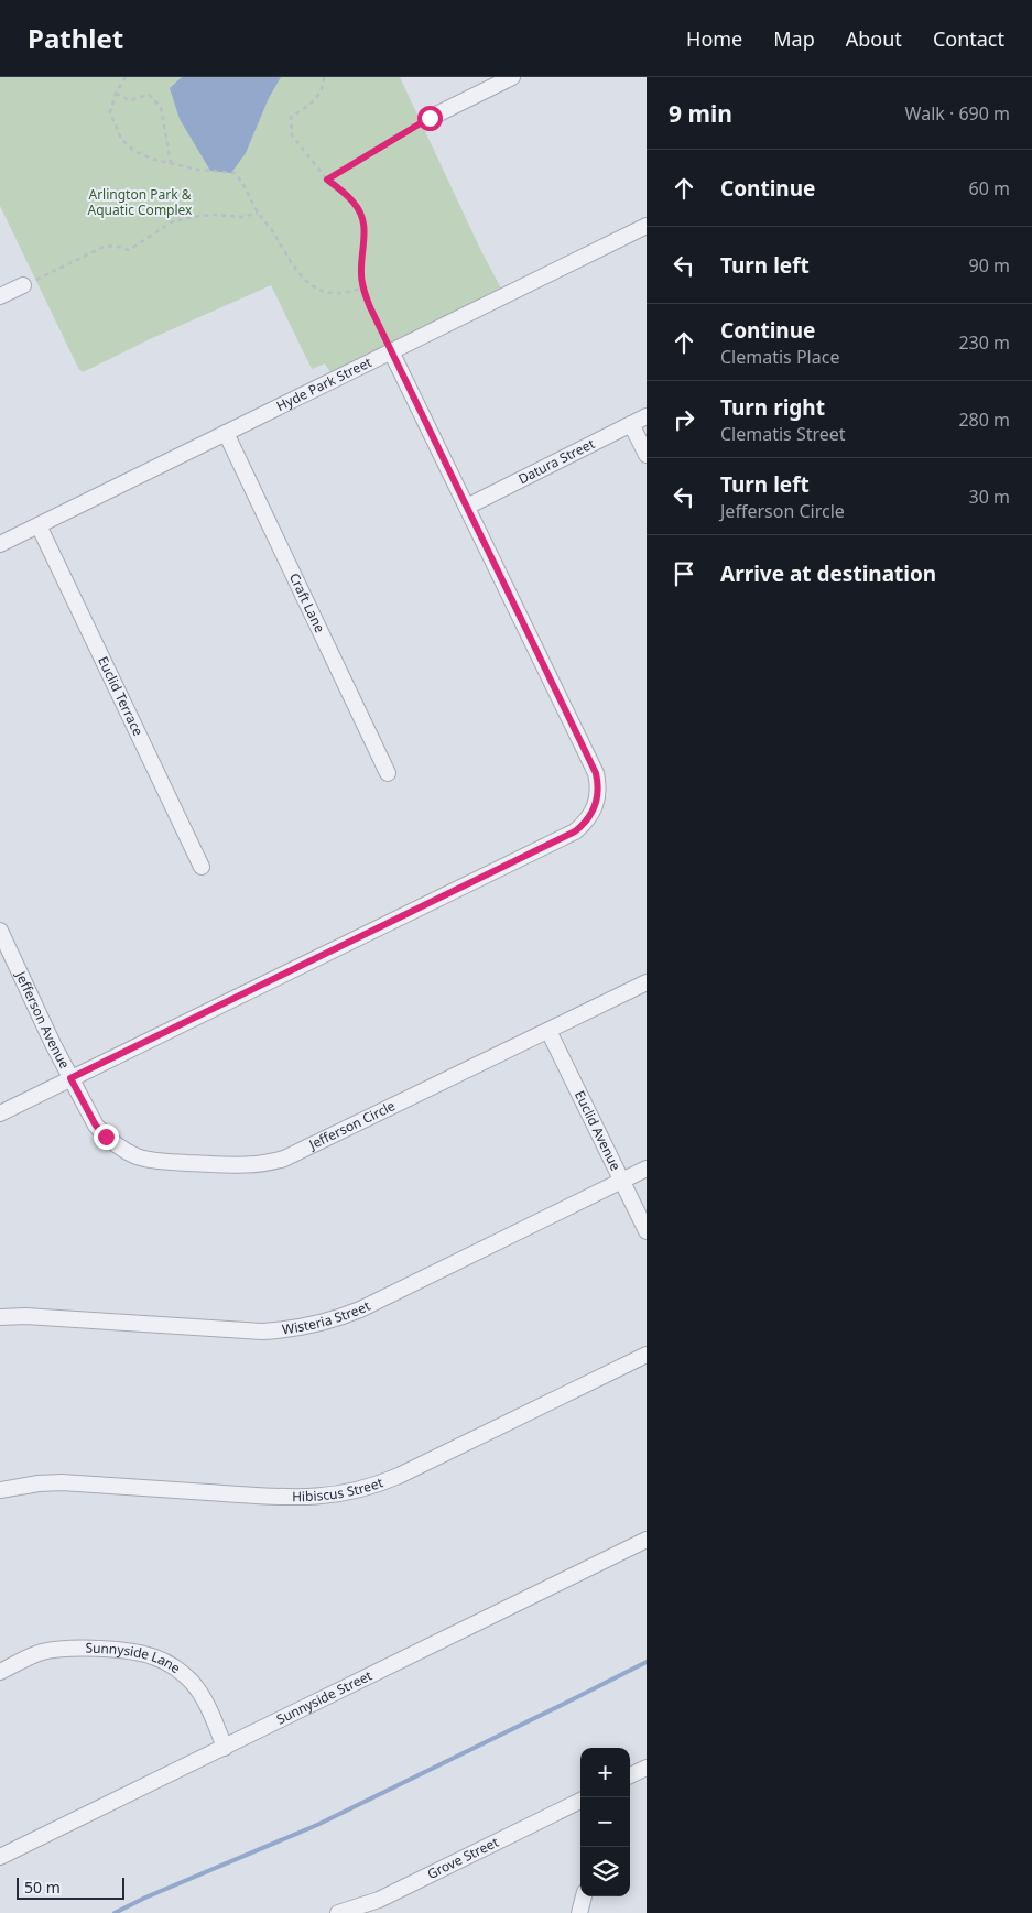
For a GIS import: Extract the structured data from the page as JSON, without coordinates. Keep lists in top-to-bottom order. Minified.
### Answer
{"streets":{"street":["Hyde Park Street","Datura Street","Craft Lane","Euclid Terrace","Jefferson Avenue","Jefferson Circle","Euclid Avenue","Wisteria Street","Hibiscus Street","Sunnyside Lane","Sunnyside Street","Grove Street"]},"crossings":[["Hyde Park Street","Craft Lane"],["Hyde Park Street","Euclid Terrace"],["Jefferson Avenue","Jefferson Circle"],["Jefferson Circle","Euclid Avenue"],["Euclid Avenue","Wisteria Street"],["Sunnyside Lane","Sunnyside Street"]],"parks":["Arlington Park & Aquatic Complex"],"scale_bar":"50 m","page":{"header":"Pathlet","nav":["Home","Map","About","Contact"],"heading":["9 min","Walk · 690 m"],"list":[["Continue","60 m"],["Turn left","90 m"],["Continue","Clematis Place","230 m"],["Turn right","Clematis Street","280 m"],["Turn left","Jefferson Circle","30 m"],"Arrive at destination"],"map_buttons":["+","−"],"scale":"50 m"}}
